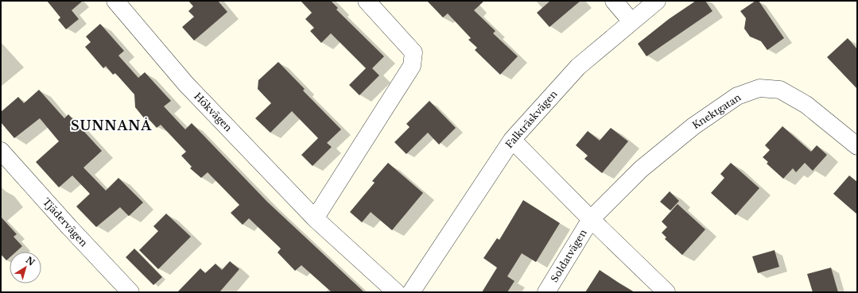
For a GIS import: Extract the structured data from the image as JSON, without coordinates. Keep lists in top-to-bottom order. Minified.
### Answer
{"streets":{"street":["Knektgatan","Hökvägen","Falkträskvägen","Tjädervägen","Soldatvägen"]},"crossings":[["Knektgatan","Soldatvägen"]],"districts":["SUNNANÅ"],"north":"top right"}
